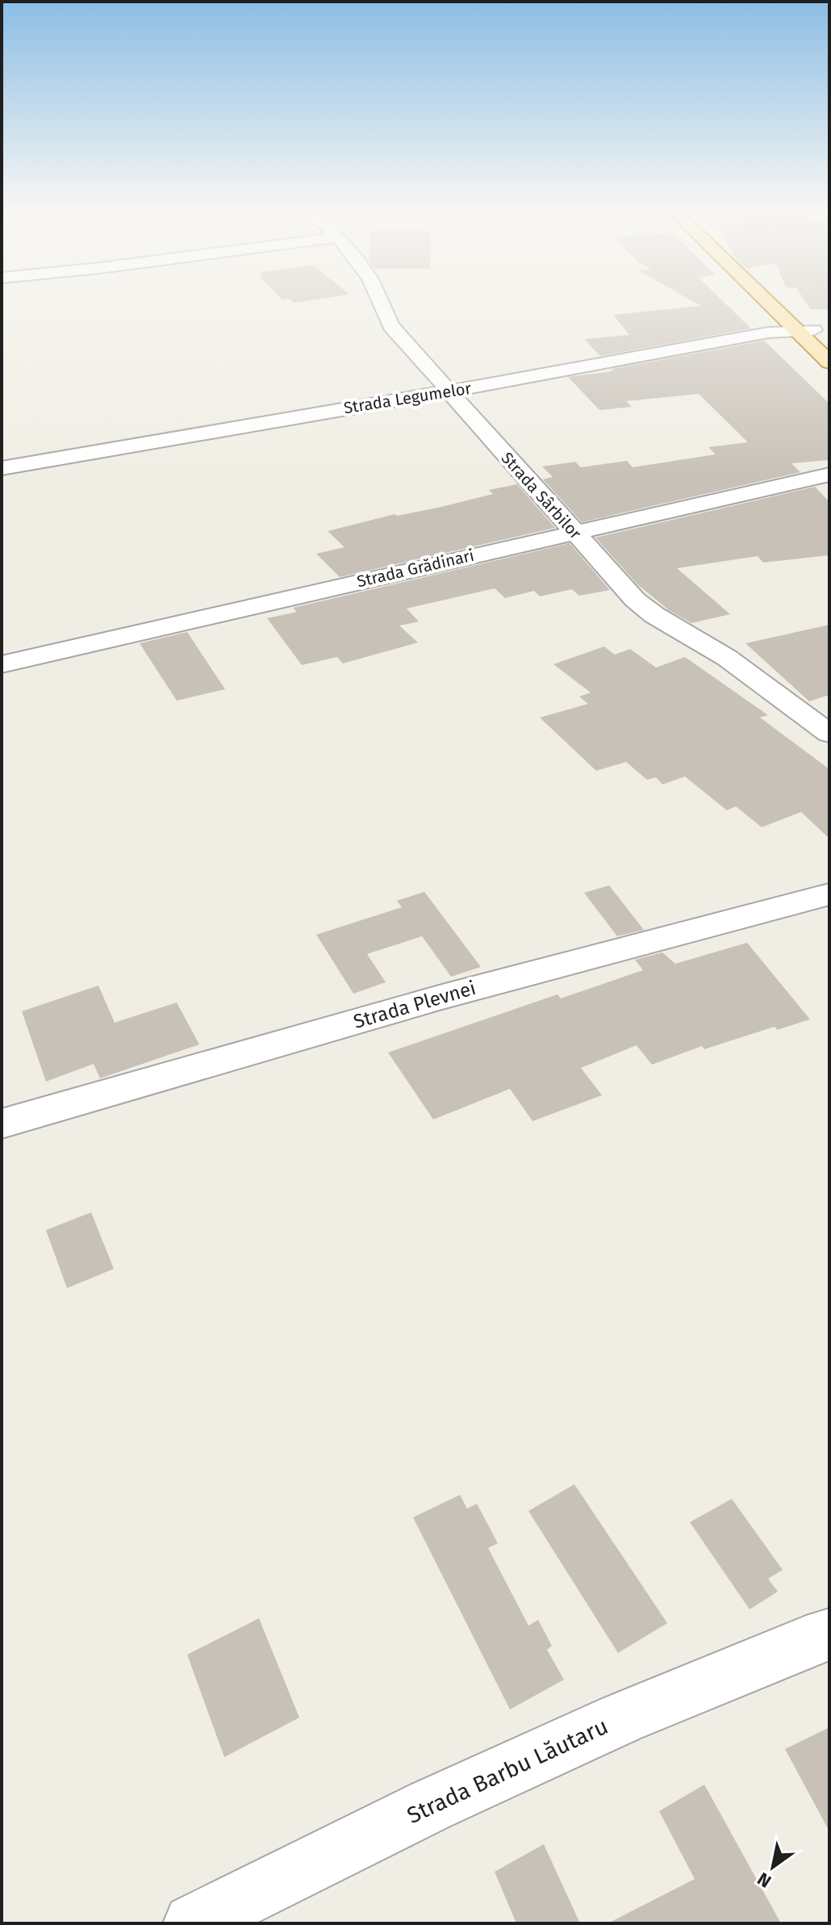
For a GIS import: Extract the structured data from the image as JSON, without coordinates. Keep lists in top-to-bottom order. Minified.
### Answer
{"streets":{"street":["Strada Legumelor","Strada Sârbilor","Strada Grădinari","Strada Plevnei","Strada Barbu Lăutaru"]},"crossings":[["Strada Legumelor","Strada Sârbilor"],["Strada Sârbilor","Strada Grădinari"]],"north":"bottom left"}
